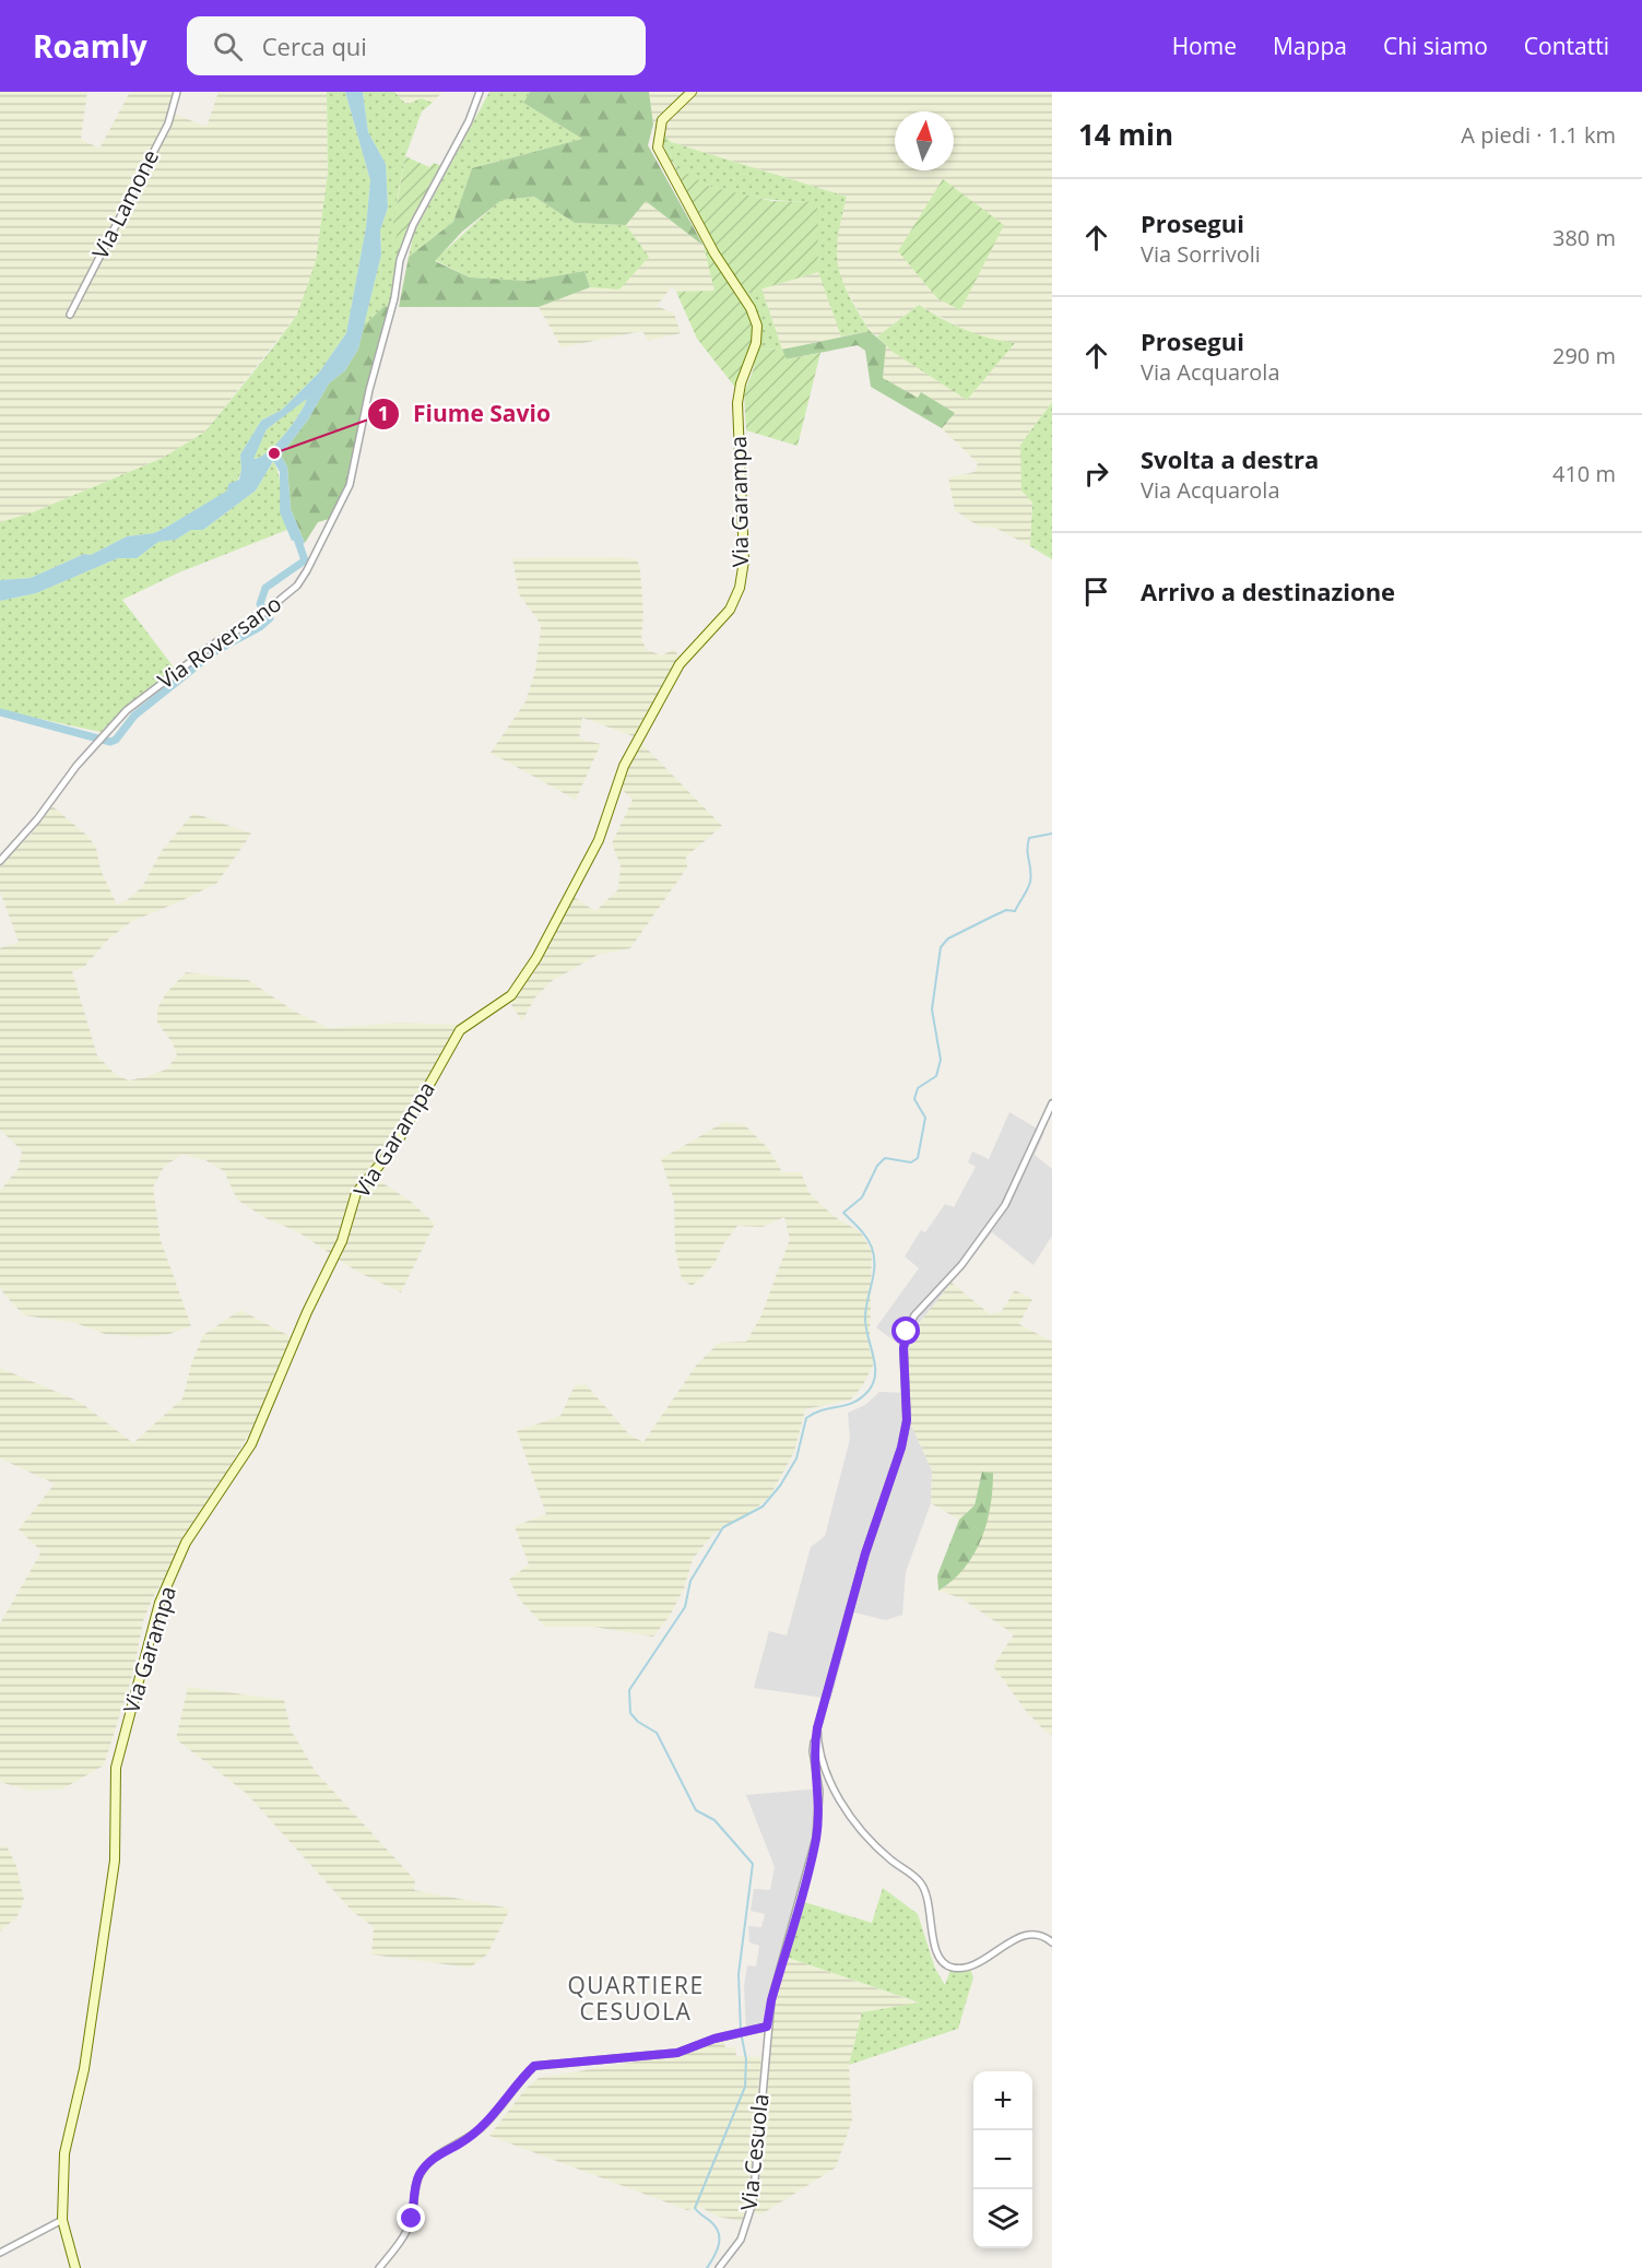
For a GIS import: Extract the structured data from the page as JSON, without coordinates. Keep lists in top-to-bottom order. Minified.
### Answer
{"streets":{"street":["Via Lamone","Via Garampa","Via Roversano","Via Cesuola"]},"districts":["QUARTIERE CESUOLA"],"places":["Fiume Savio"],"north":"top","page":{"header":"Roamly","search":"Cerca qui","nav":["Home","Mappa","Chi siamo","Contatti"],"heading":["14 min","A piedi · 1.1 km"],"list":[["Prosegui","Via Sorrivoli","380 m"],["Prosegui","Via Acquarola","290 m"],["Svolta a destra","Via Acquarola","410 m"],"Arrivo a destinazione"],"map_buttons":["+","−"]}}
